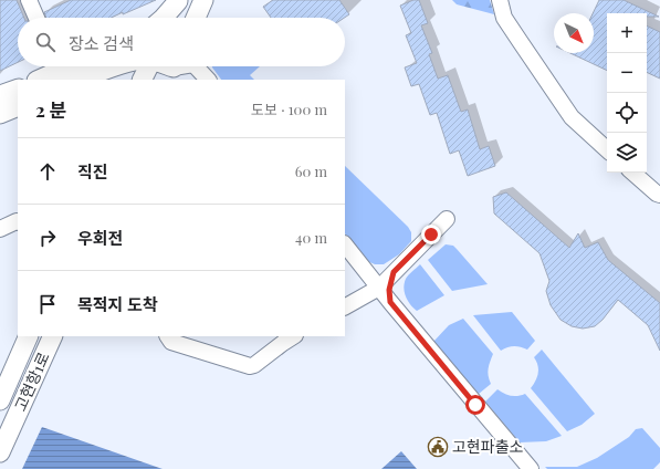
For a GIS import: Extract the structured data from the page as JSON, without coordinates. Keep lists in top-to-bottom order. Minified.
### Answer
{"streets":{"street":["고현항1로"]},"places":{"public building":["고현파출소"]},"north":"bottom right","page":{"map_buttons":["+","−"],"search":"장소 검색","heading":["2 분","도보 · 100 m"],"list":[["직진","60 m"],["우회전","40 m"],"목적지 도착"]}}
